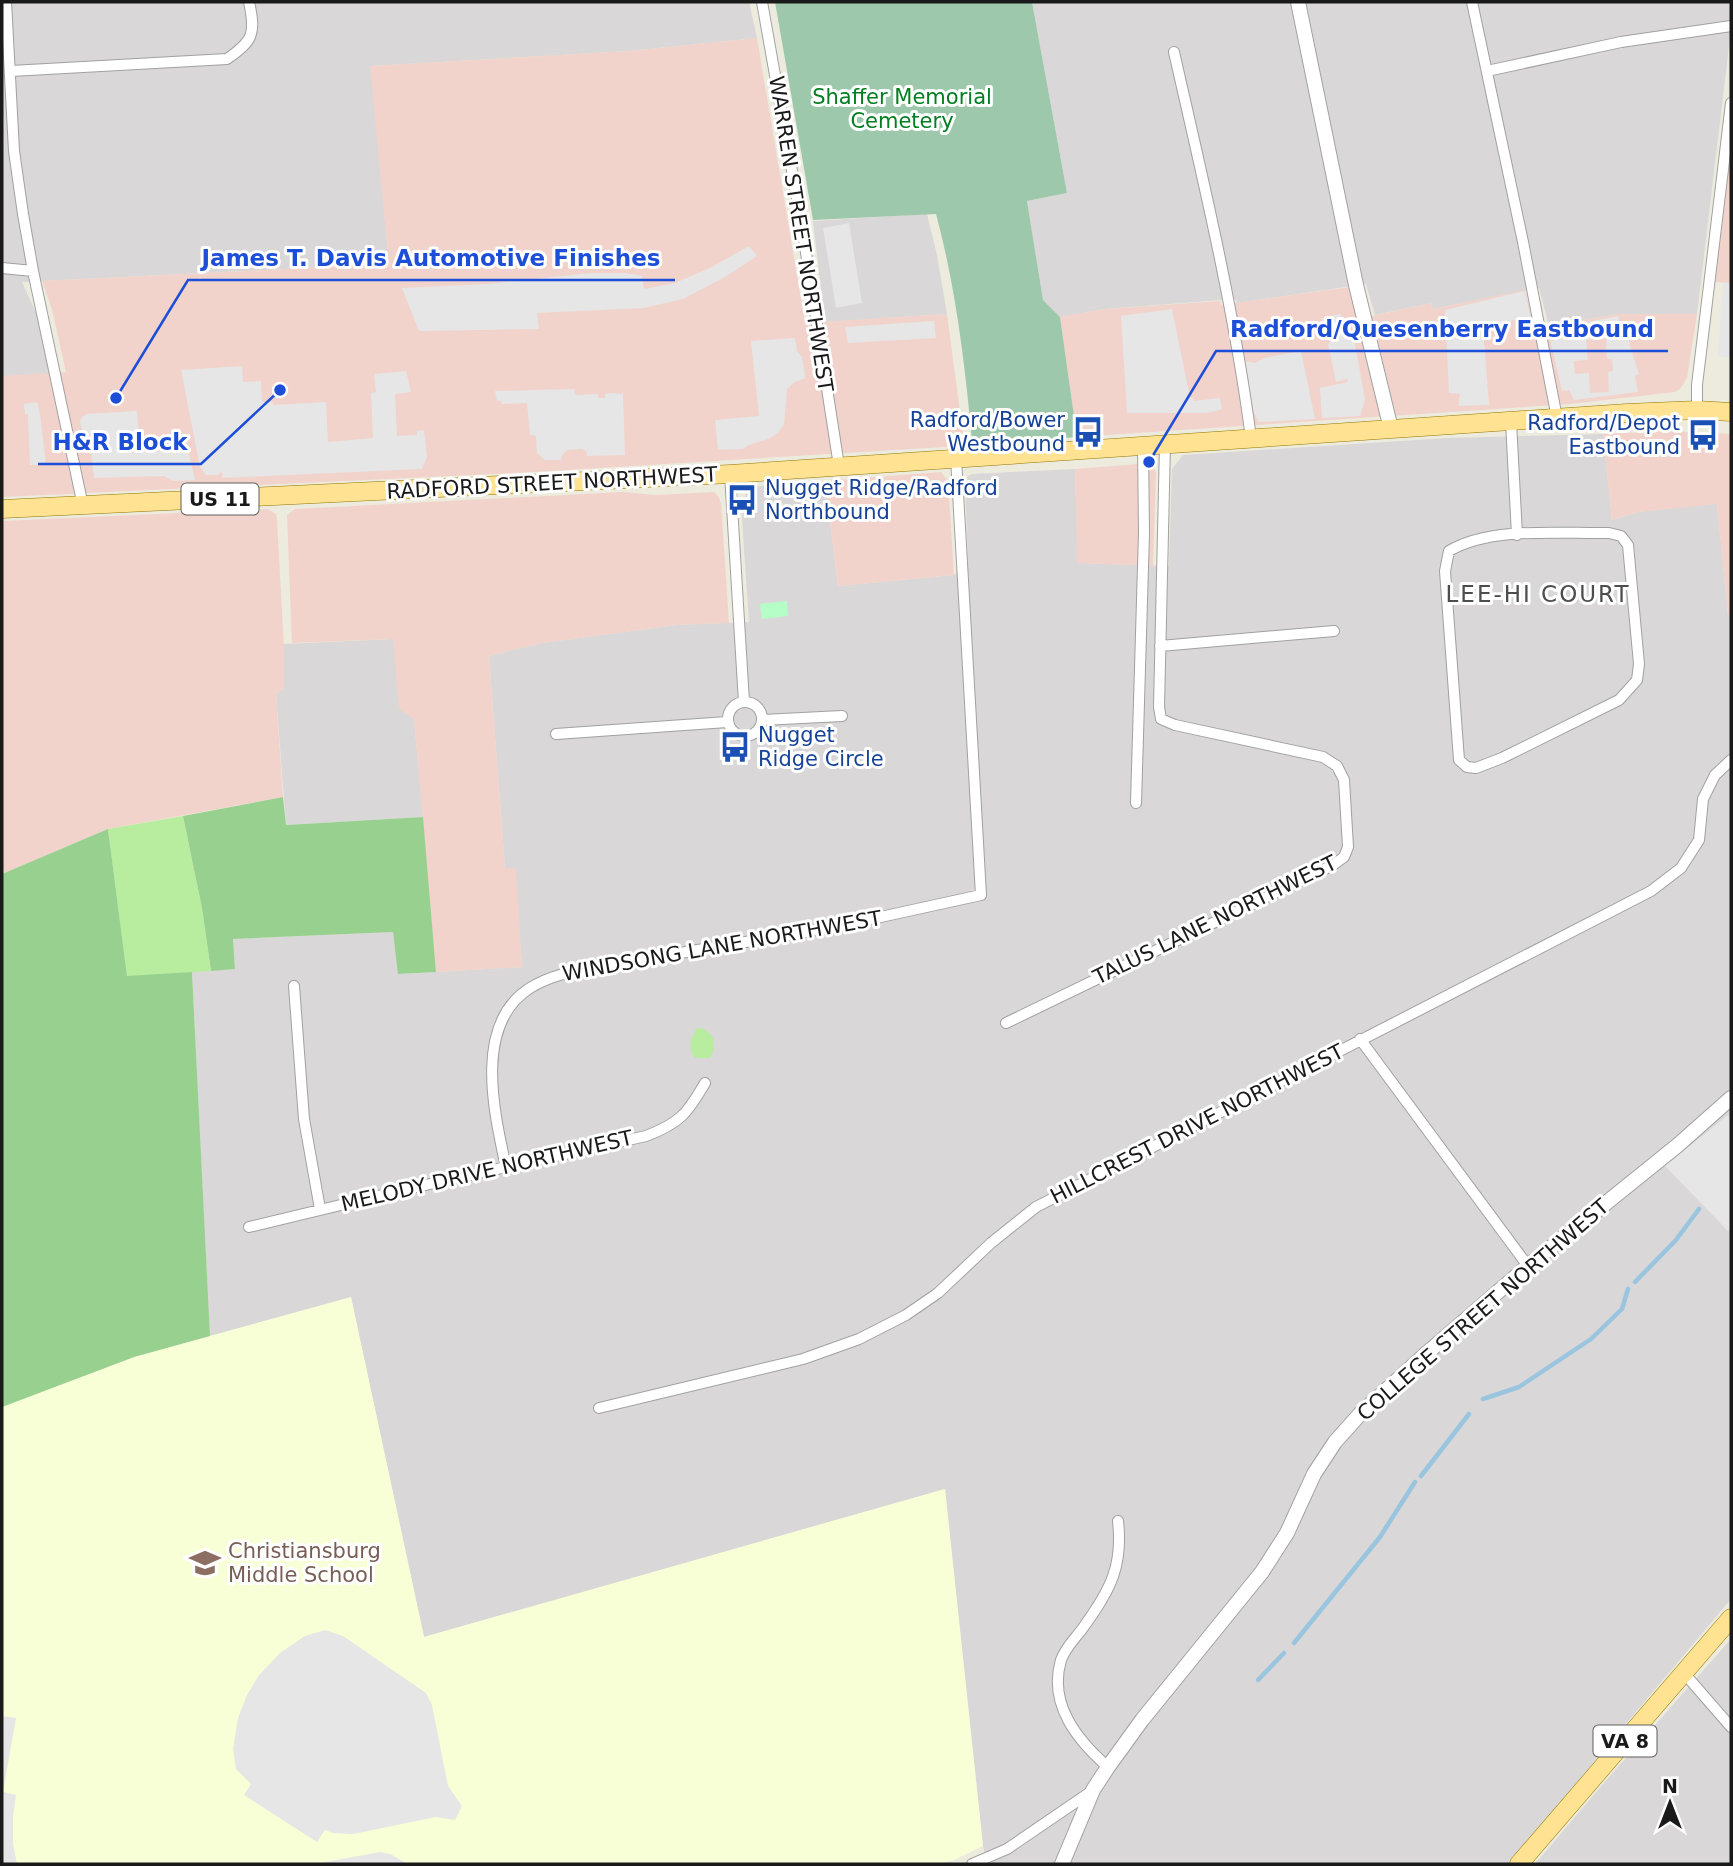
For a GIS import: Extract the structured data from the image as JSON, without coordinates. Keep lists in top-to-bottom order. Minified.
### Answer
{"streets":{"main road":["RADFORD STREET NORTHWEST","US 11","VA 8"],"street":["WARREN STREET NORTHWEST","TALUS LANE NORTHWEST","WINDSONG LANE NORTHWEST","HILLCREST DRIVE NORTHWEST","MELODY DRIVE NORTHWEST","COLLEGE STREET NORTHWEST"]},"crossings":[["WARREN STREET NORTHWEST","RADFORD STREET NORTHWEST"],["RADFORD STREET NORTHWEST","TALUS LANE NORTHWEST"],["RADFORD STREET NORTHWEST","WINDSONG LANE NORTHWEST"],["WINDSONG LANE NORTHWEST","MELODY DRIVE NORTHWEST"]],"districts":["LEE-HI COURT"],"parks":["Shaffer Memorial Cemetery"],"places":{"other":["H&R Block","James T. Davis Automotive Finishes","Radford/Quesenberry Eastbound"],"bus stop":["Radford/Bower Westbound","Radford/Depot Eastbound","Nugget Ridge/Radford Northbound","Nugget Ridge Circle"],"school or university":["Christiansburg Middle School"]},"north":"top"}
